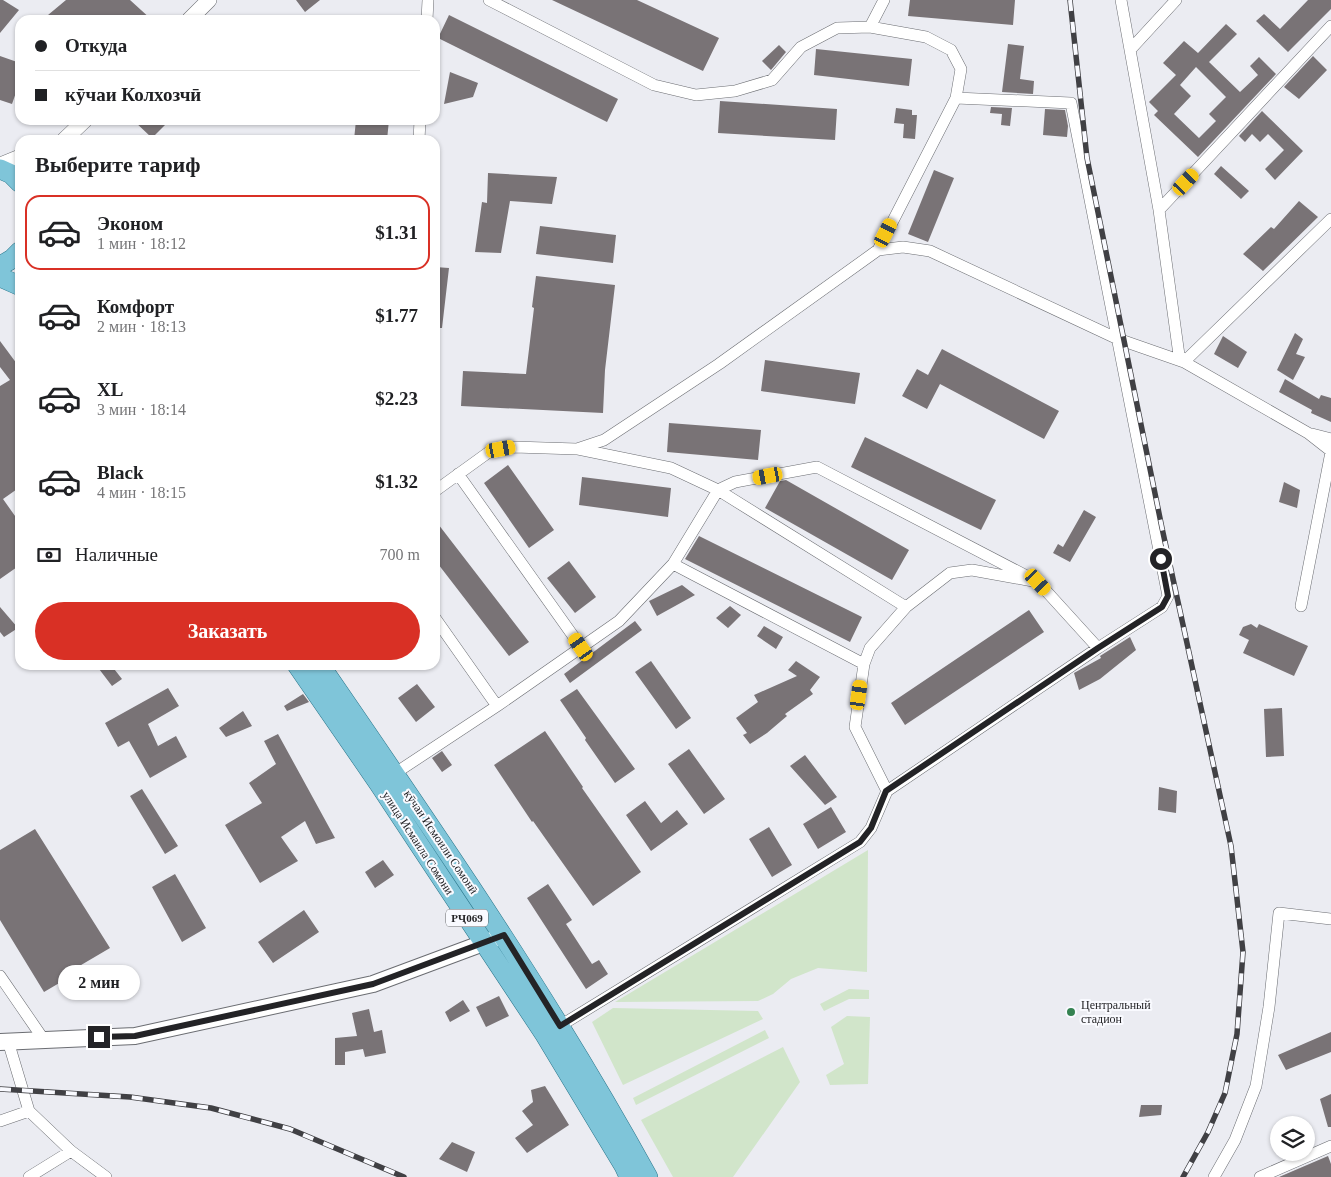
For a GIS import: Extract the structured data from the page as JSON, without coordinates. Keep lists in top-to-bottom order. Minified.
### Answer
{"streets":{"main road":["кӯчаи Исмоили Сомонӣ","улица Исмаила Сомони","РҶ069"]},"crossings":[["кӯчаи Исмоили Сомонӣ","улица Исмаила Сомони"]],"places":["Центральный стадион"],"page":{"banner":["Откуда","кӯчаи Колхозчӣ"],"heading":"Выберите тариф","list":[{"name":"Эконом","note":"1 мин · 18:12","value":"$1.31"},{"name":"Комфорт","note":"2 мин · 18:13","value":"$1.77"},{"name":"XL","note":"3 мин · 18:14","value":"$2.23"},{"name":"Black","note":"4 мин · 18:15","value":"$1.32"}],"pay":["Наличные","700 m"],"buttons":"Заказать","bubble":"2 мин"}}
